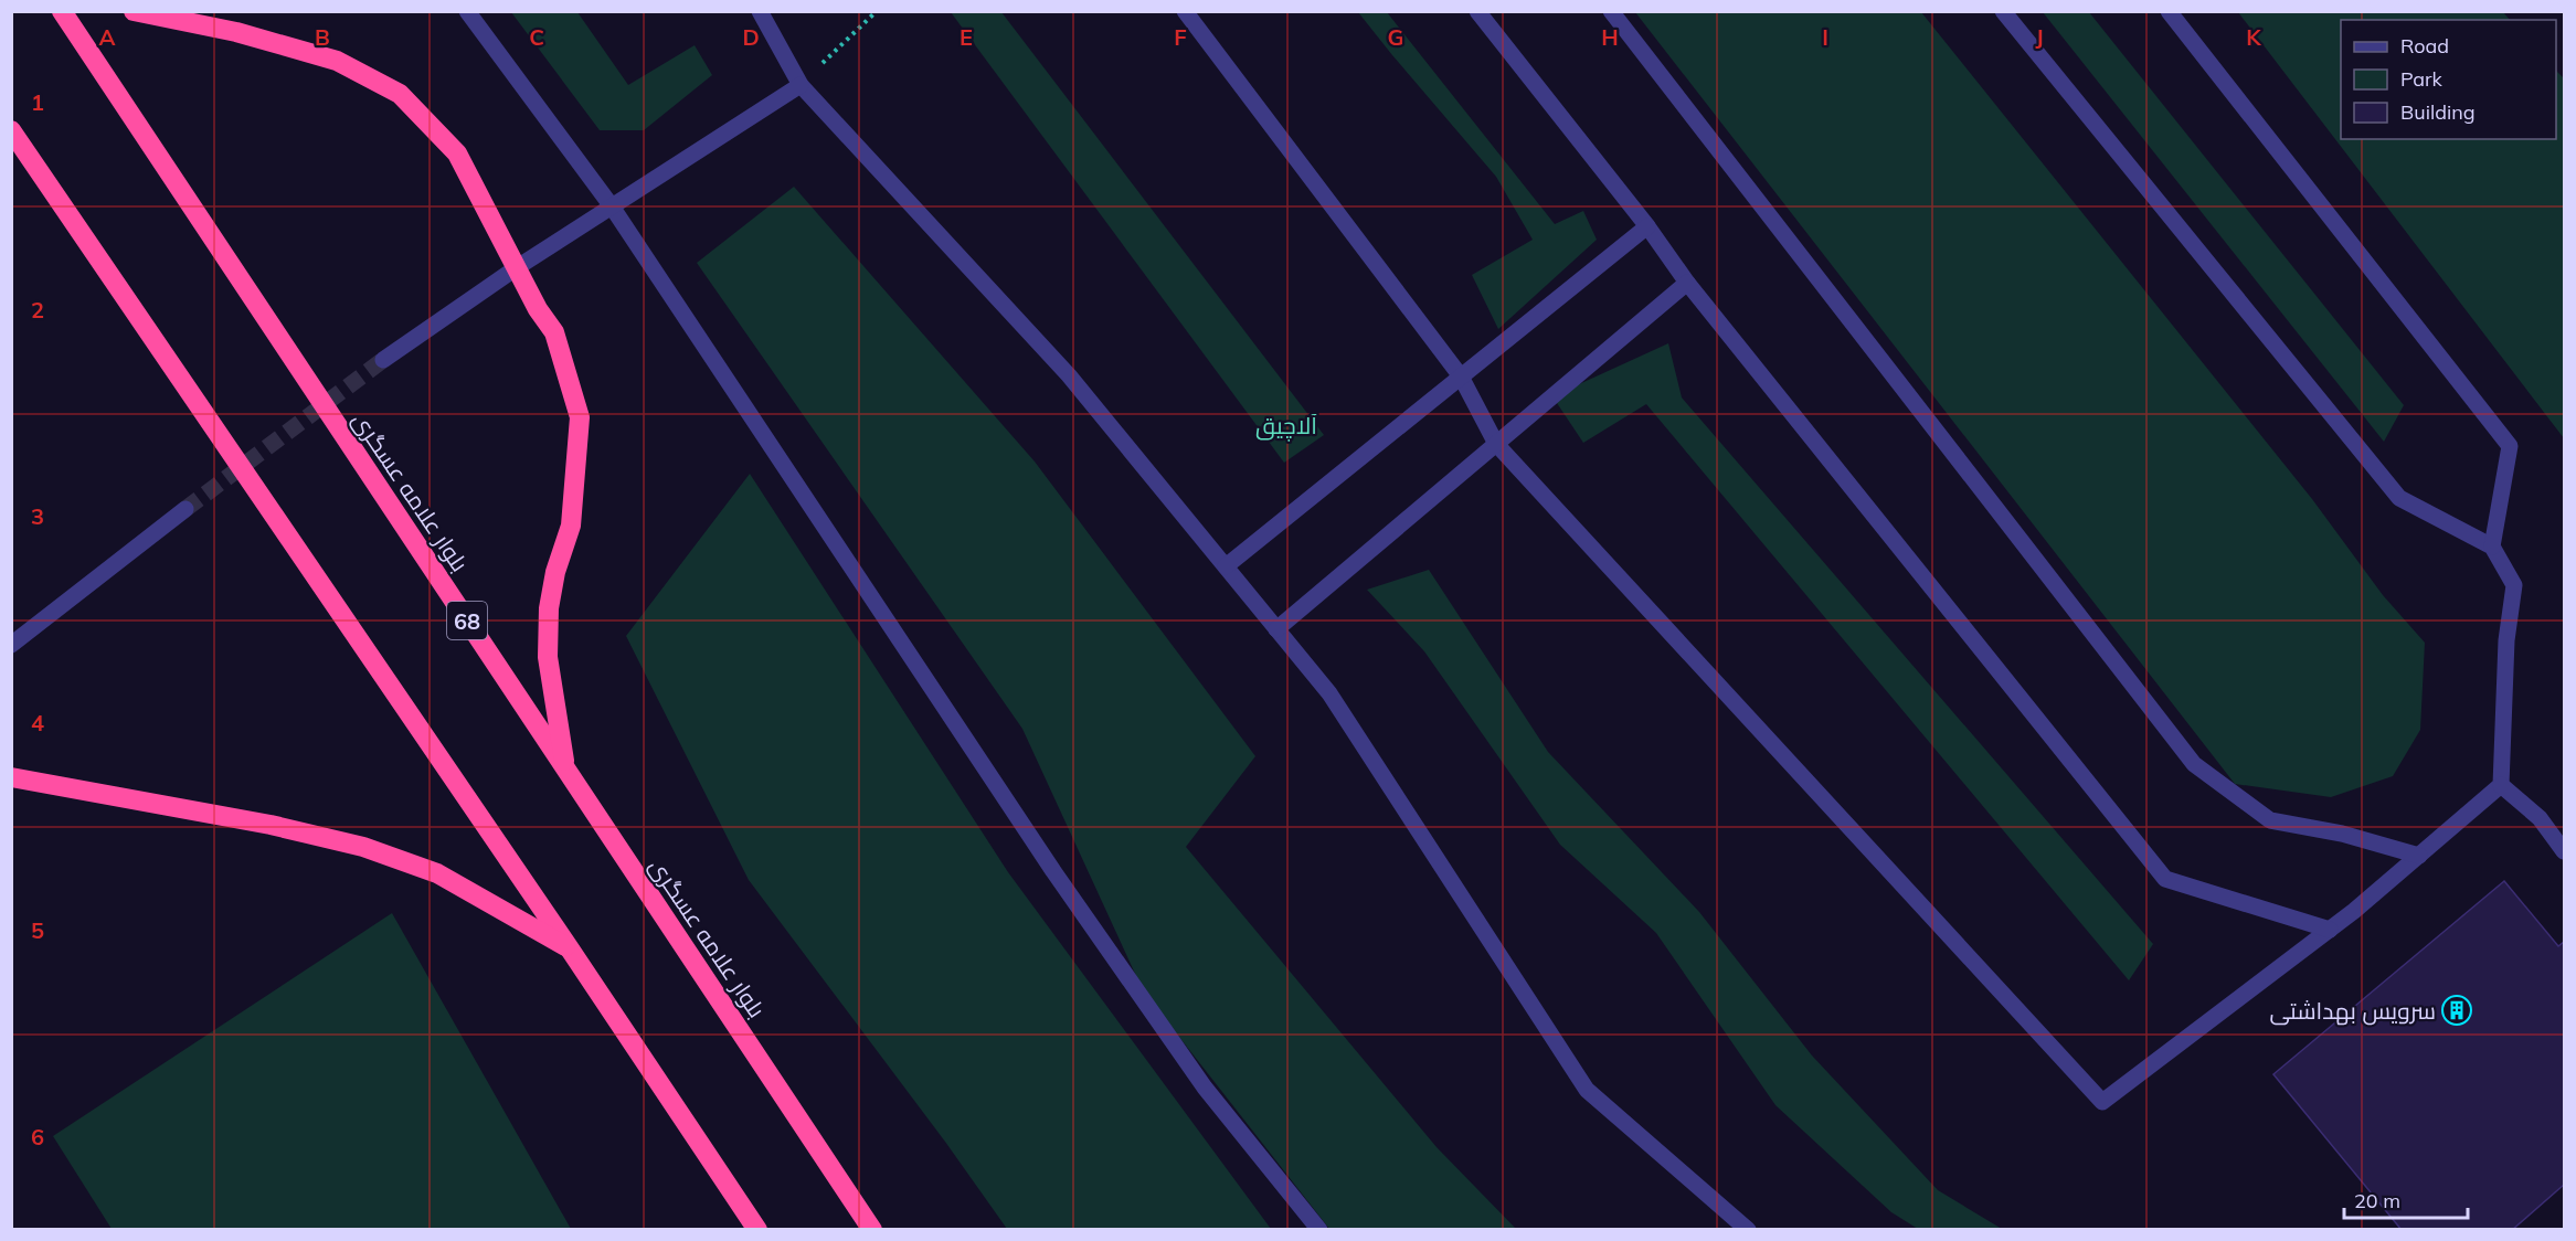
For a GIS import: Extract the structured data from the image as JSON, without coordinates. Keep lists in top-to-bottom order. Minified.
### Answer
{"streets":{"highway":["بلوار علامه عسگری","68"]},"parks":["آلاچیق"],"places":{"building":["سرویس بهداشتی"]},"legend":["Road","Park","Building"],"scale_bar":"20 m","grid":{"columns":["A","B","C","D","E","F","G","H","I","J","K"],"rows":["1","2","3","4","5","6"]}}
